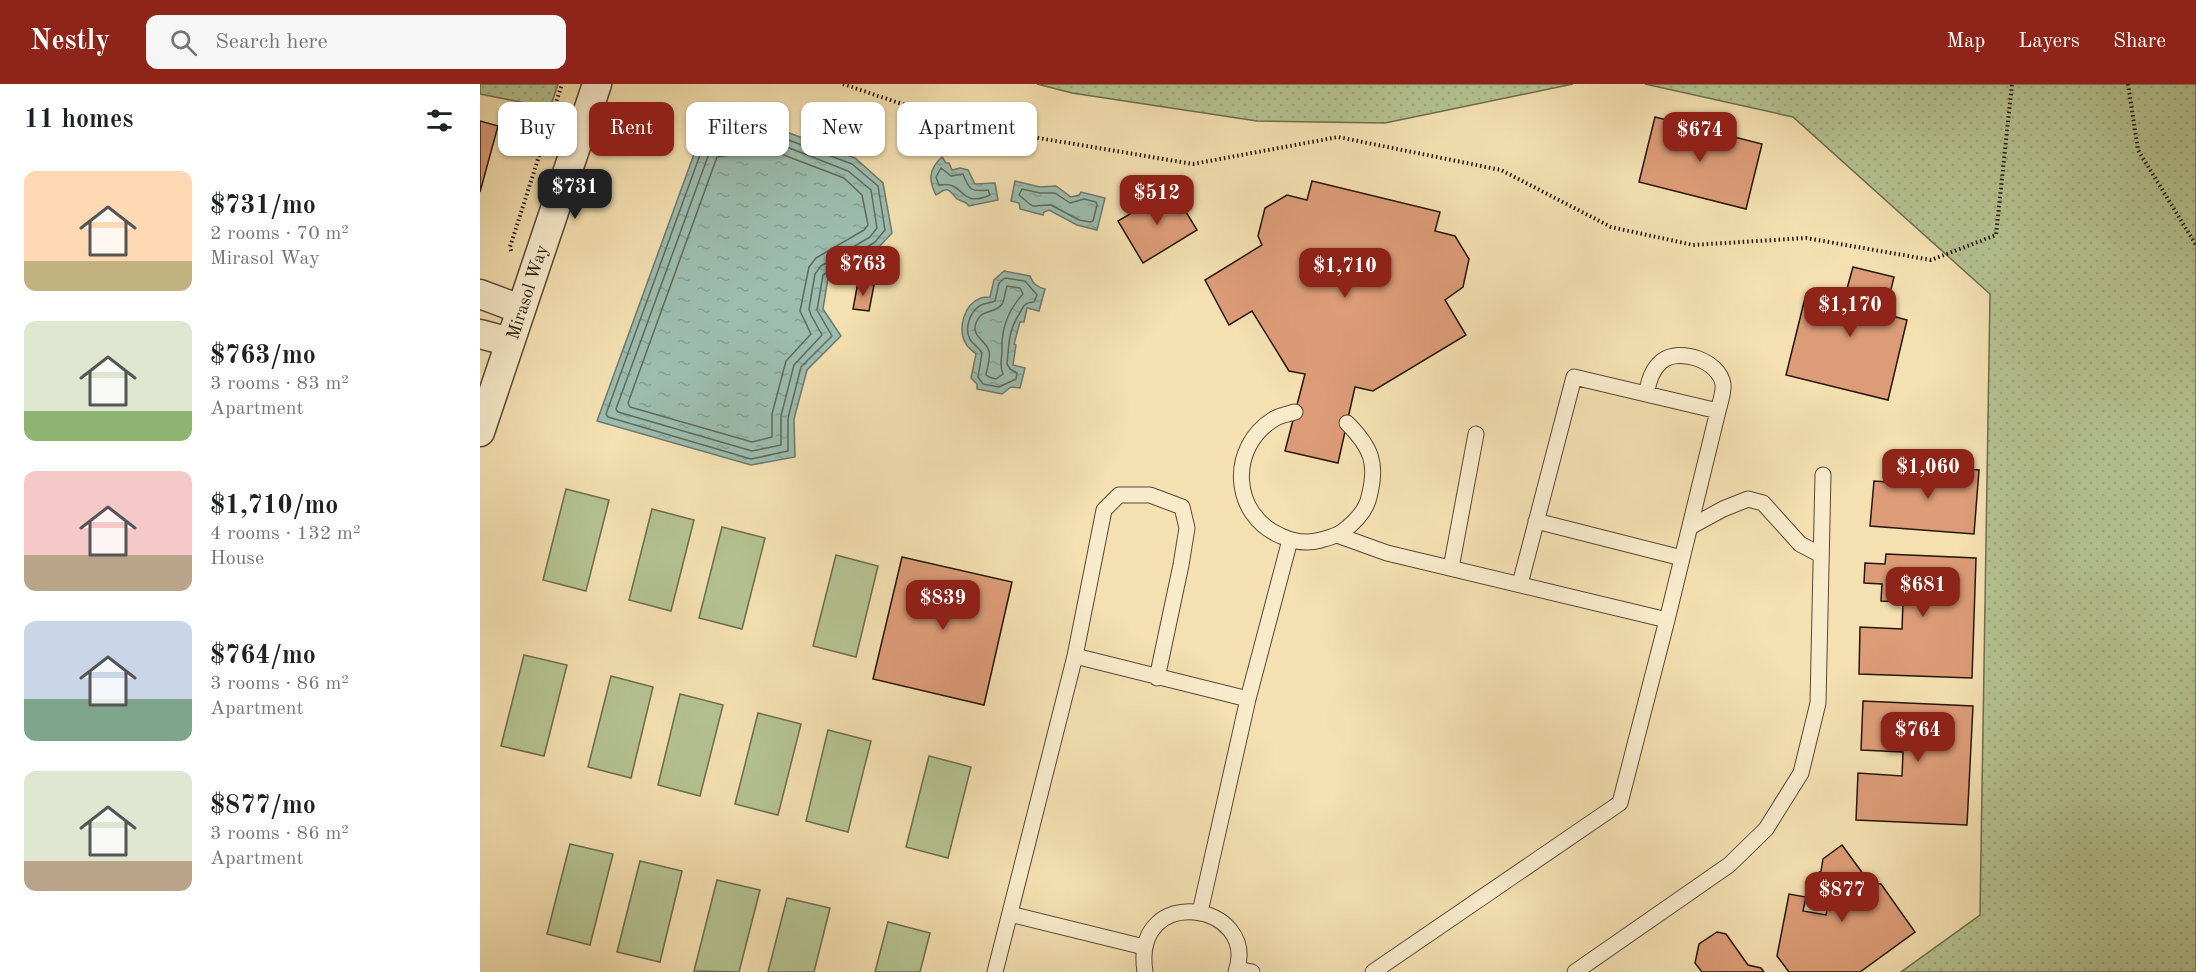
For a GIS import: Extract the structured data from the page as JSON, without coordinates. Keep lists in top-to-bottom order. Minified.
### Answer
{"streets":{"street":["Mirasol Way"]},"page":{"header":"Nestly","search":"Search here","nav":["Map","Layers","Share"],"heading":"11 homes","chip":["Buy","Rent","Filters","New","Apartment"],"price":["$674","$731","$512","$763","$1,710","$1,170","$1,060","$681","$839","$764","$877"],"list":[{"name":"$731/mo","note":"2 rooms · 70 m² · Mirasol Way"},{"name":"$763/mo","note":"3 rooms · 83 m² · Apartment"},{"name":"$1,710/mo","note":"4 rooms · 132 m² · House"},{"name":"$764/mo","note":"3 rooms · 86 m² · Apartment"},{"name":"$877/mo","note":"3 rooms · 86 m² · Apartment"}]}}
